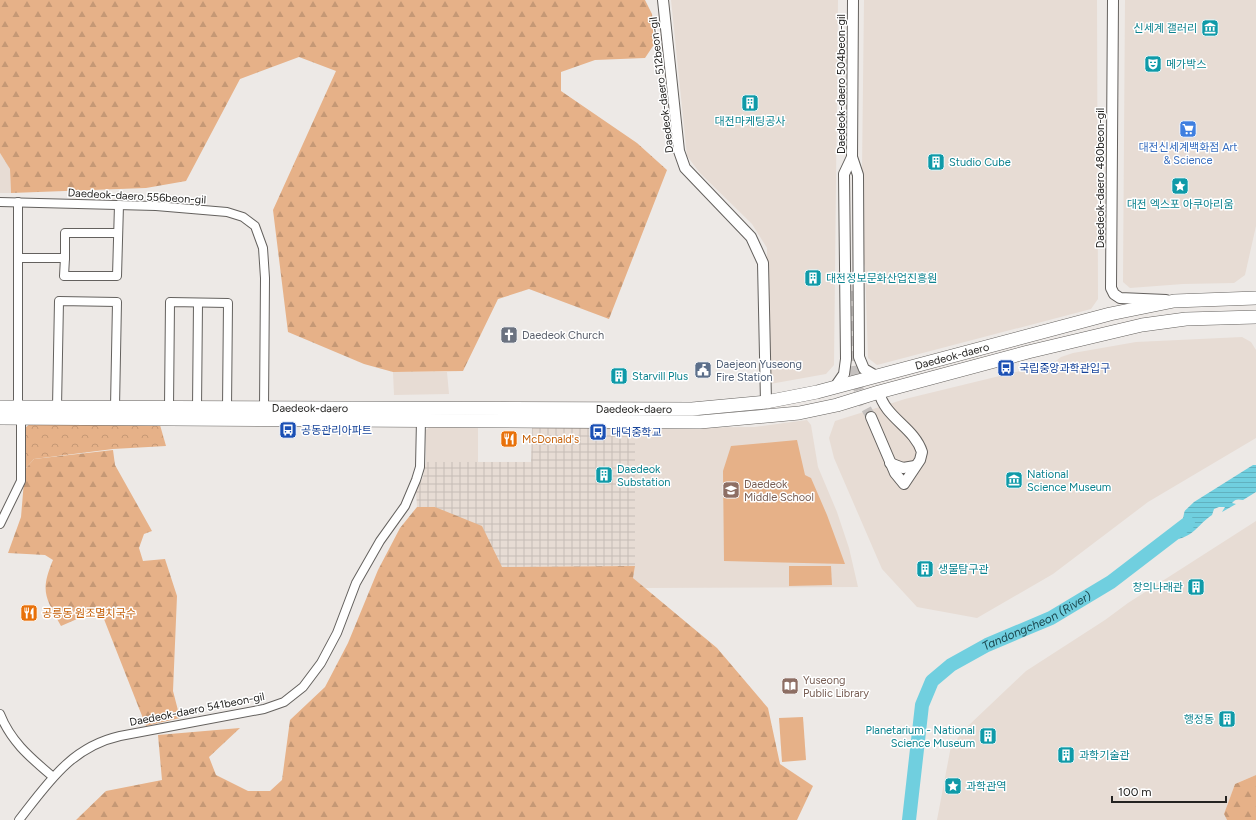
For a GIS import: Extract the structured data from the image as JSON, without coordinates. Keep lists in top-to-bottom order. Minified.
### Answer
{"streets":{"main road":["Daedeok-daero"],"street":["Daedeok-daero 504beon-gil","Daedeok-daero 512beon-gil","Daedeok-daero 480beon-gil","Daedeok-daero 556beon-gil","Daedeok-daero 541beon-gil"]},"crossings":[["Daedeok-daero 512beon-gil","Daedeok-daero"],["Daedeok-daero 480beon-gil","Daedeok-daero"],["Daedeok-daero 556beon-gil","Daedeok-daero"],["Daedeok-daero","Daedeok-daero 541beon-gil"]],"water":["Tandongcheon (River)"],"places":{"museum":["신세계 갤러리","National Science Museum"],"theatre":["메가박스"],"building":["대전마케팅공사","Studio Cube","대전정보문화산업진흥원","Starvill Plus","Daedeok Substation","생물탐구관","창의나래관","행정동","Planetarium - National Science Museum","과학기술관"],"supermarket":["대전신세계백화점 Art & Science"],"place":["대전 엑스포 아쿠아리움","과학관역"],"church":["Daedeok Church"],"bus stop":["국립중앙과학관입구","공동관리아파트","대덕중학교"],"public building":["Daejeon Yuseong Fire Station"],"restaurant":["McDonald's","공릉동 원조멸치국수"],"school or university":["Daedeok Middle School"],"library":["Yuseong Public Library"]},"scale_bar":"100 m"}
